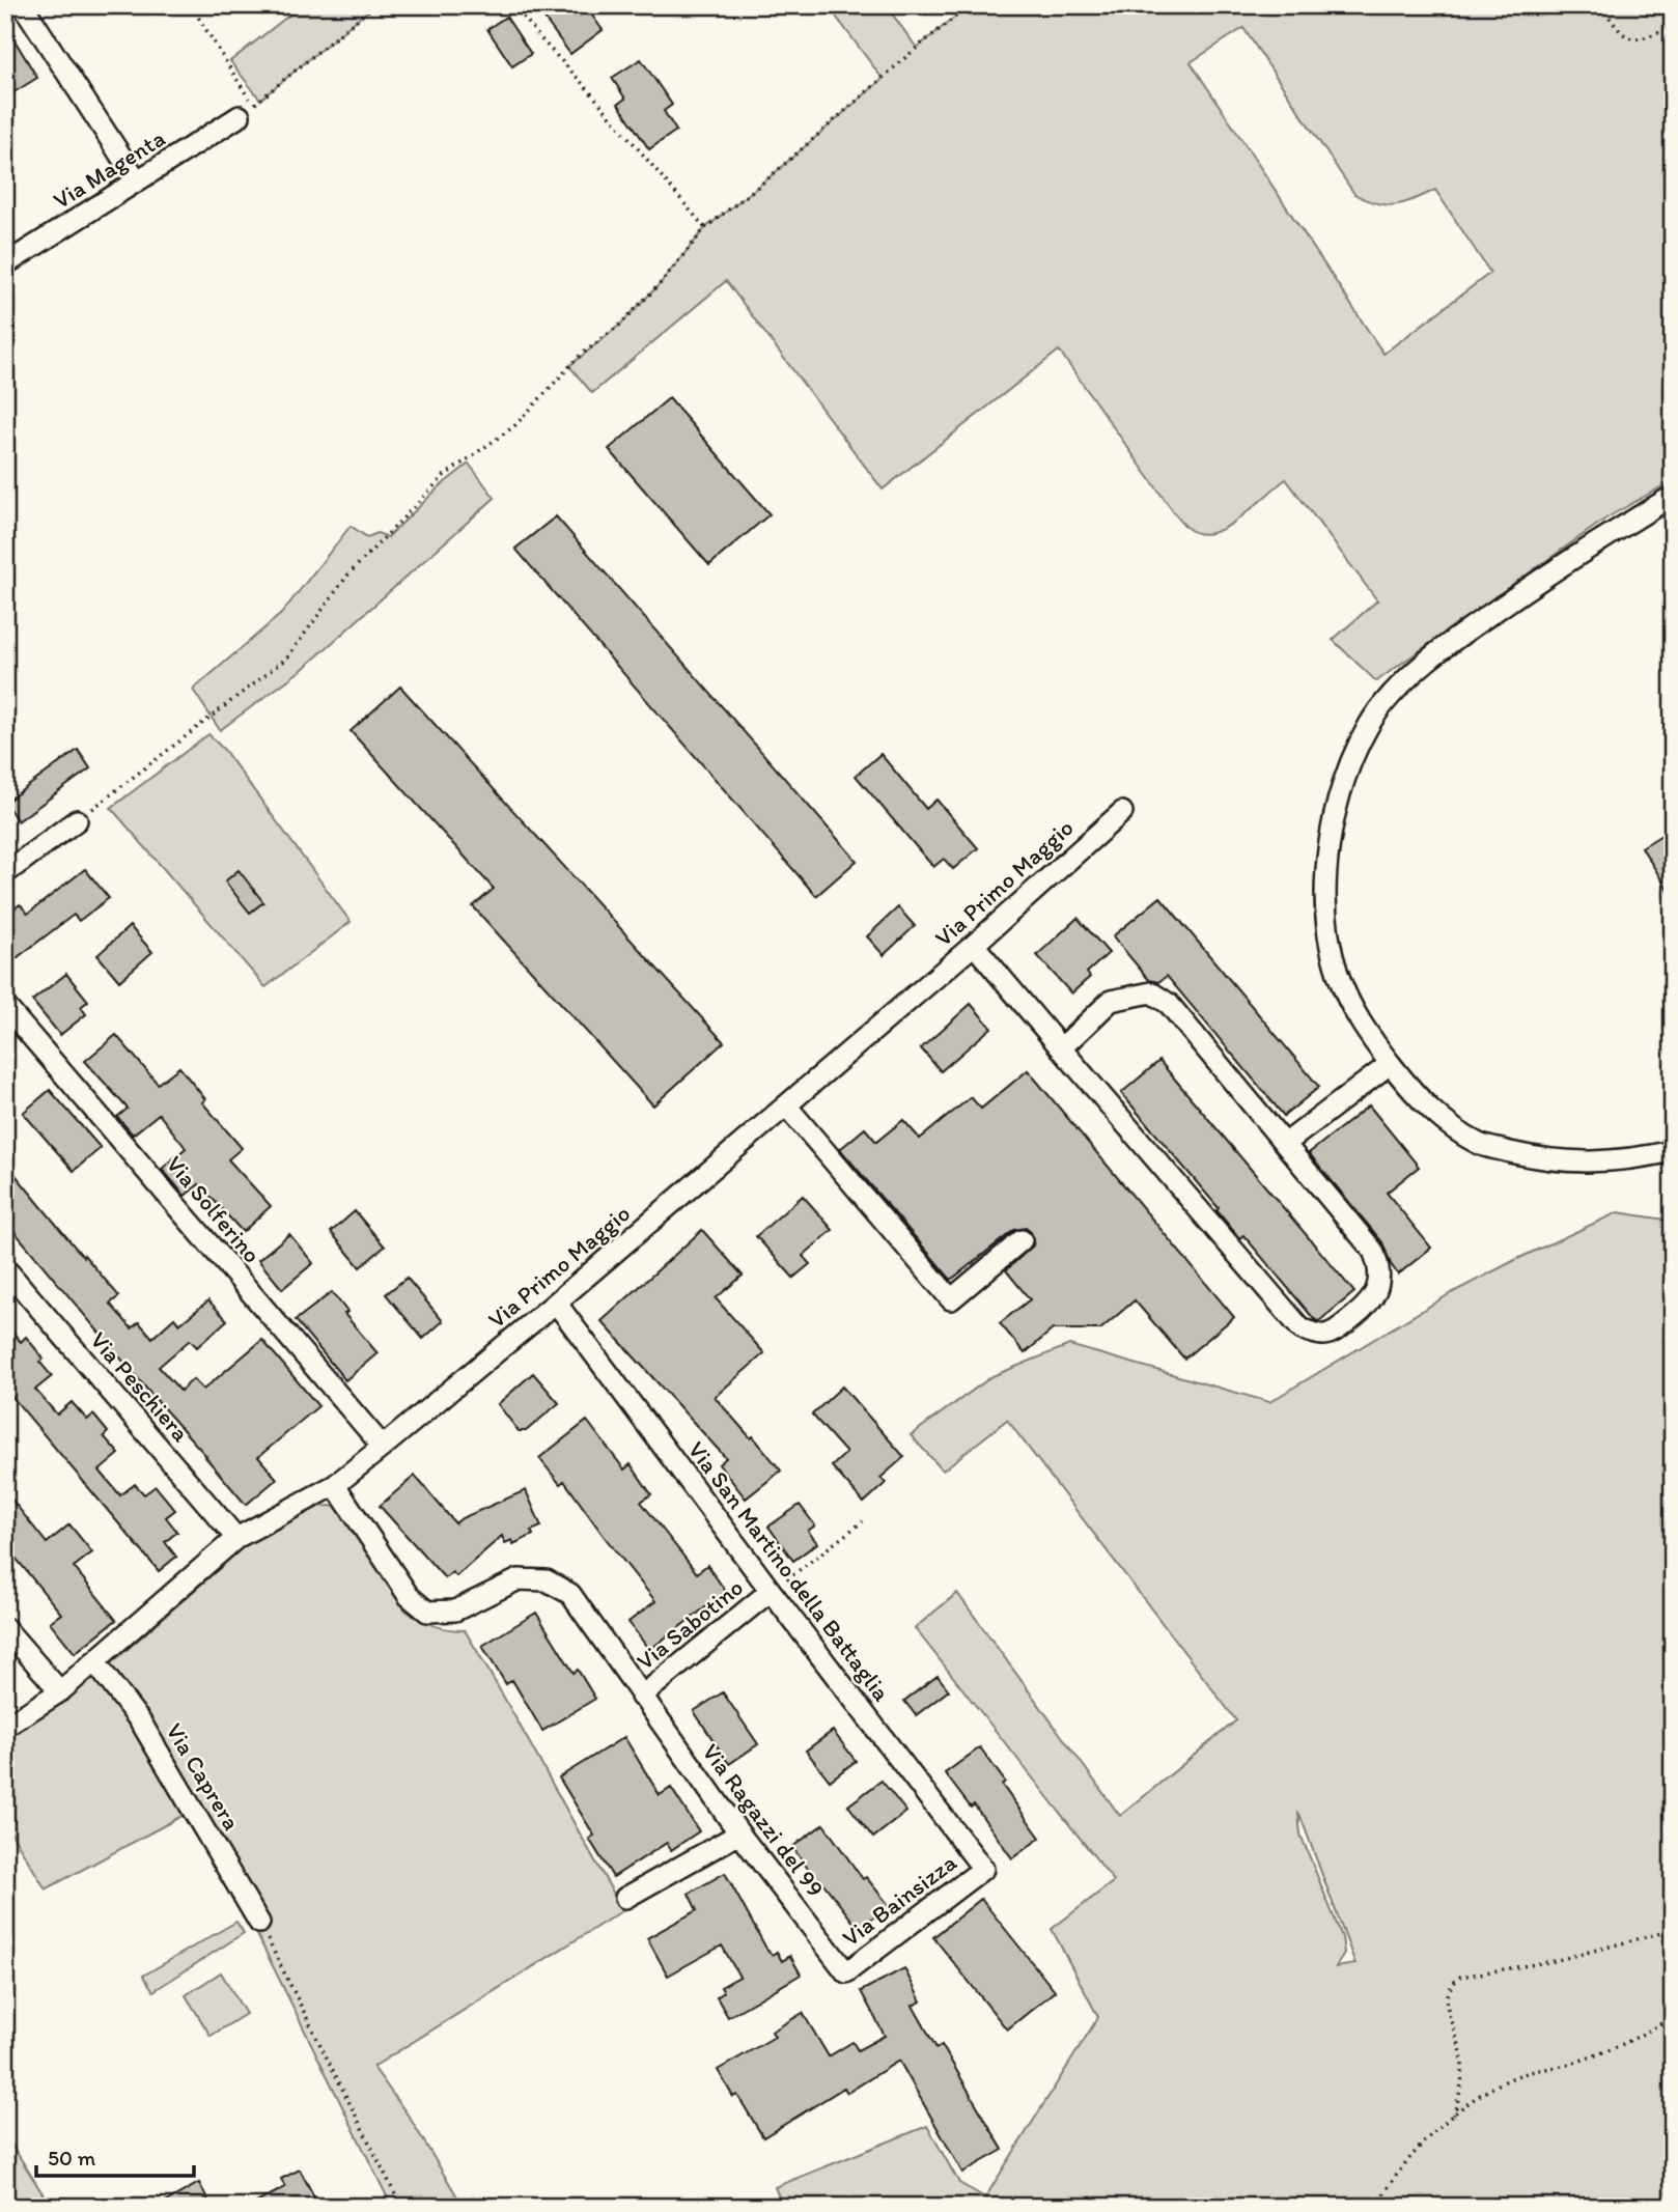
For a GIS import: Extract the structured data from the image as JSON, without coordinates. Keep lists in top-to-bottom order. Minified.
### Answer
{"streets":{"street":["Via Magenta","Via Primo Maggio","Via Solferino","Via Peschiera","Via San Martino della Battaglia","Via Sabotino","Via Caprera","Via Ragazzi del 99","Via Bainsizza"]},"crossings":[["Via Primo Maggio","Via Solferino"],["Via Primo Maggio","Via Peschiera"],["Via Primo Maggio","Via San Martino della Battaglia"],["Via Primo Maggio","Via Caprera"],["Via Primo Maggio","Via Ragazzi del 99"],["Via San Martino della Battaglia","Via Sabotino"],["Via San Martino della Battaglia","Via Bainsizza"],["Via Sabotino","Via Ragazzi del 99"],["Via Ragazzi del 99","Via Bainsizza"]],"scale_bar":"50 m"}
